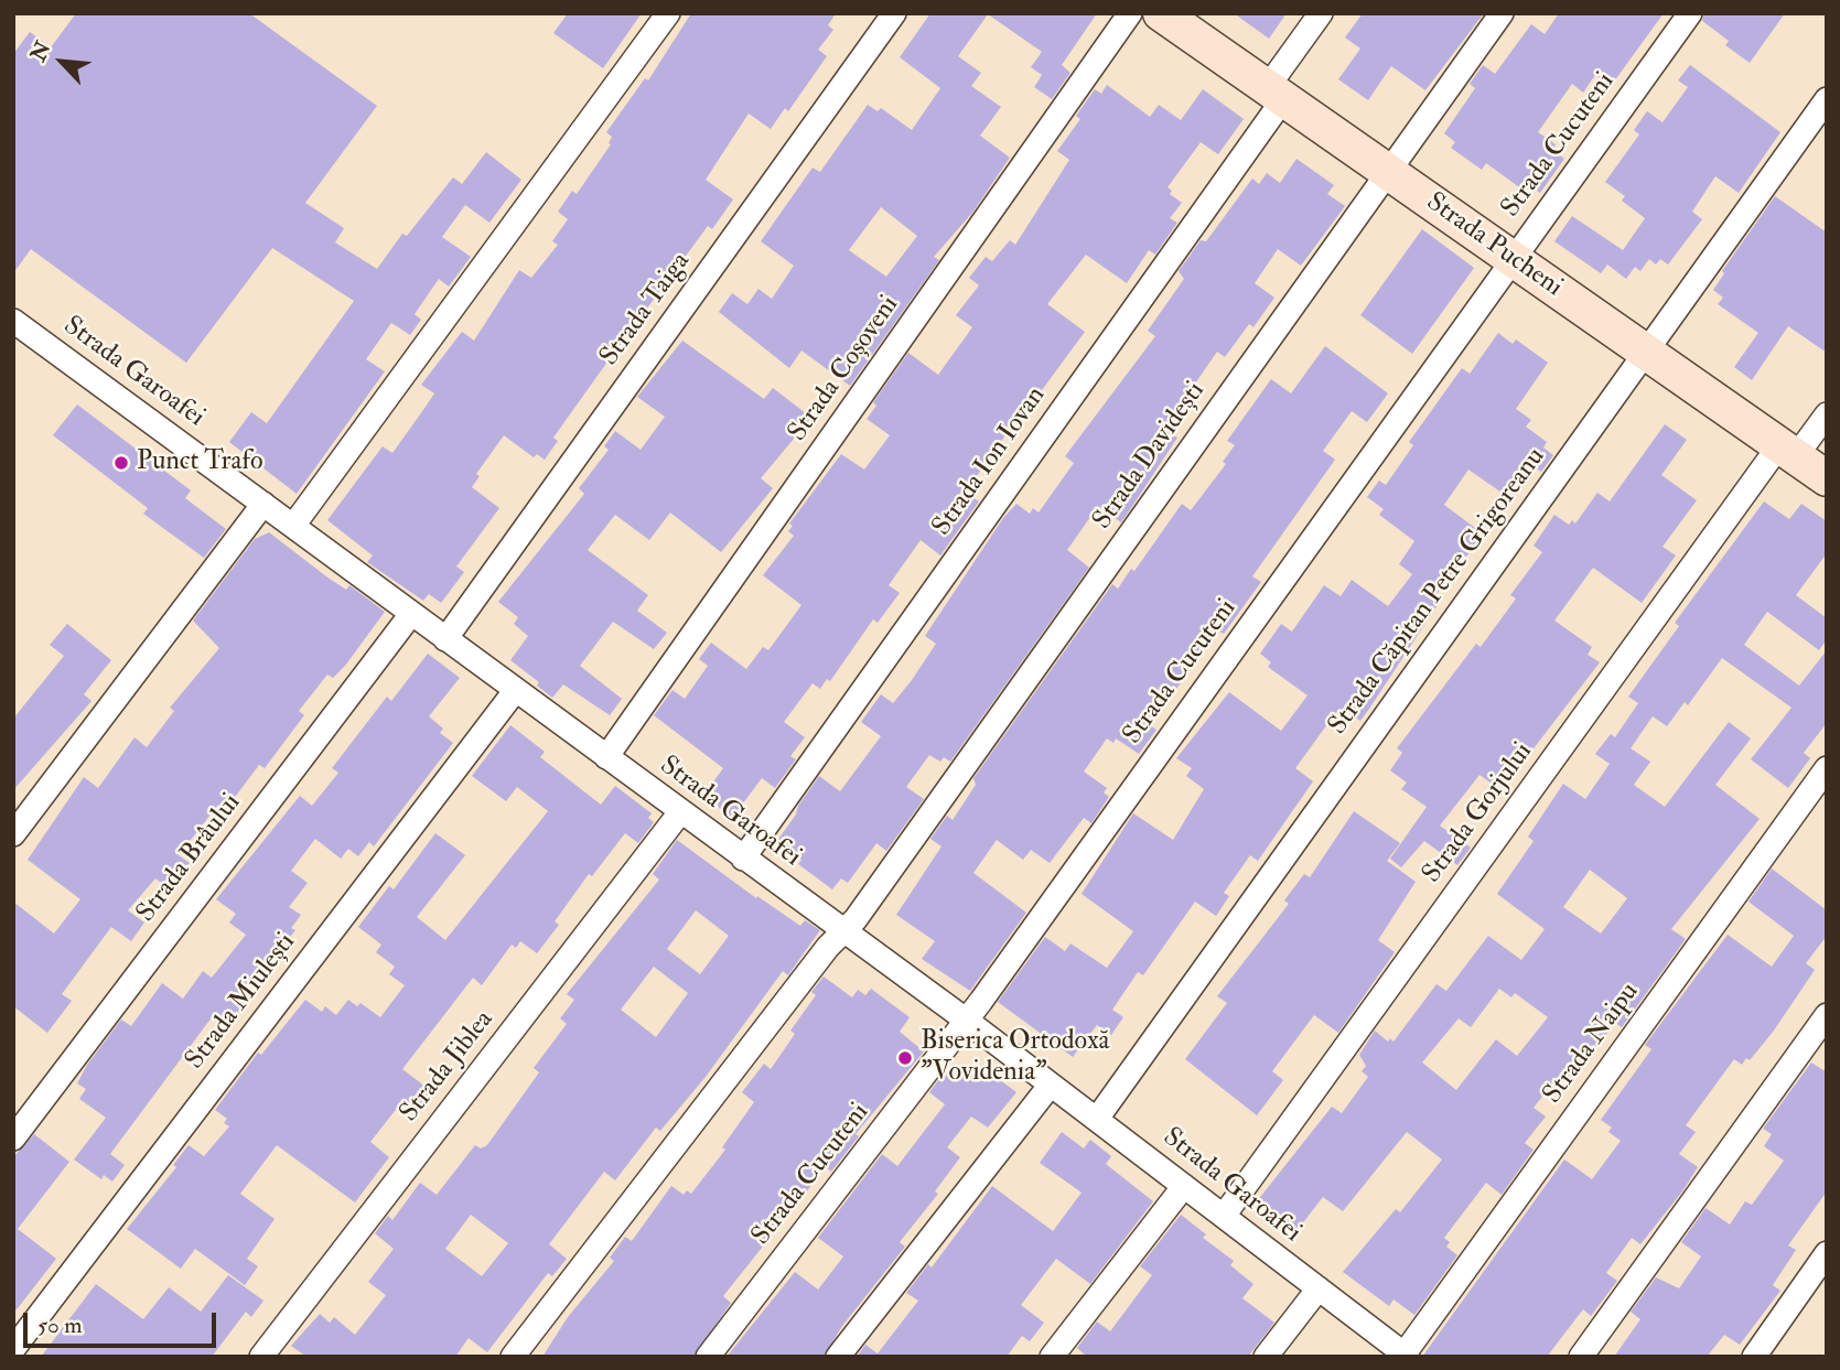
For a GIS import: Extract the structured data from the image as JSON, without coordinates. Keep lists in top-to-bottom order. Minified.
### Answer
{"streets":{"street":["Strada Cucuteni","Strada Pucheni","Strada Taiga","Strada Coșoveni","Strada Garoafei","Strada Davidești","Strada Ion Iovan","Strada Căpitan Petre Grigoreanu","Strada Gorjului","Strada Brâului","Strada Miulești","Strada Naipu","Strada Jiblea"]},"crossings":[["Strada Cucuteni","Strada Pucheni"],["Strada Cucuteni","Strada Garoafei"],["Strada Pucheni","Strada Davidești"],["Strada Pucheni","Strada Ion Iovan"],["Strada Pucheni","Strada Căpitan Petre Grigoreanu"],["Strada Pucheni","Strada Gorjului"],["Strada Taiga","Strada Garoafei"],["Strada Coșoveni","Strada Garoafei"],["Strada Garoafei","Strada Davidești"],["Strada Garoafei","Strada Ion Iovan"],["Strada Garoafei","Strada Căpitan Petre Grigoreanu"],["Strada Garoafei","Strada Gorjului"],["Strada Garoafei","Strada Brâului"],["Strada Garoafei","Strada Miulești"],["Strada Garoafei","Strada Naipu"],["Strada Garoafei","Strada Jiblea"]],"places":["Punct Trafo","Biserica Ortodoxă \"Vovidenia\""],"scale_bar":"50 m","north":"top left"}
